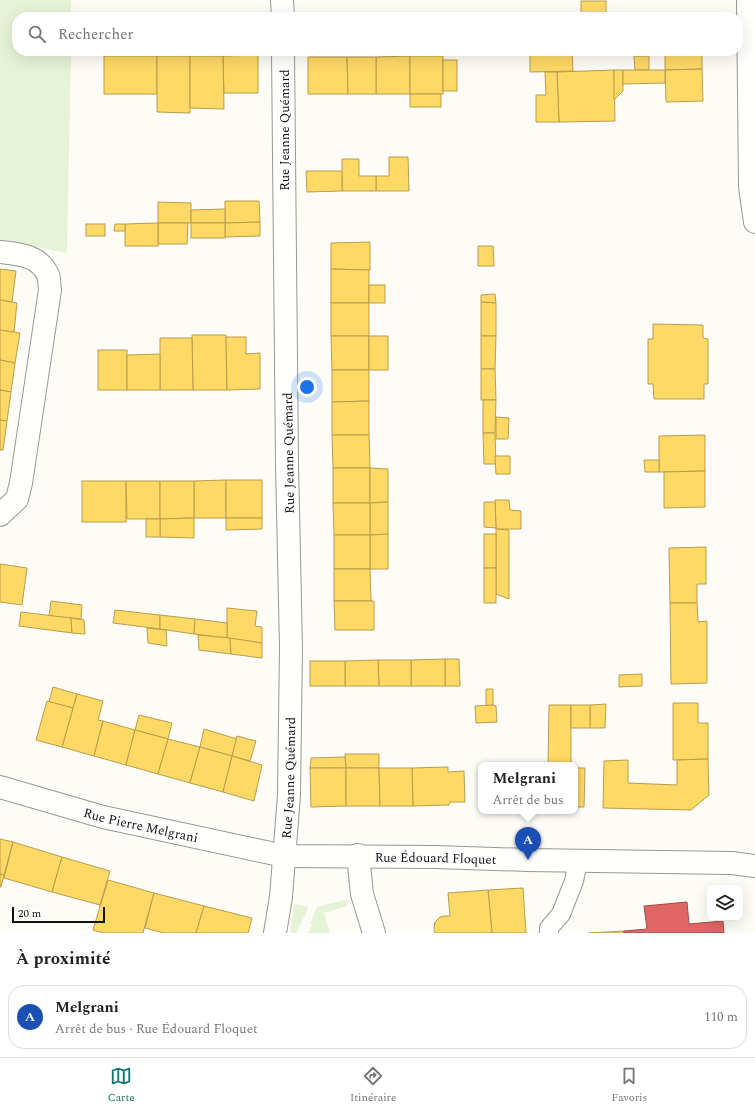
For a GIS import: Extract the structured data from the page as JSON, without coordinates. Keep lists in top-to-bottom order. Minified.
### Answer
{"streets":{"street":["Rue Jeanne Quémard","Rue Pierre Melgrani","Rue Édouard Floquet"]},"crossings":[["Rue Jeanne Quémard","Rue Pierre Melgrani"],["Rue Jeanne Quémard","Rue Édouard Floquet"],["Rue Pierre Melgrani","Rue Édouard Floquet"]],"scale_bar":"20 m","page":{"search":"Rechercher","popup":["Melgrani","Arrêt de bus"],"pins":"A","scale":"20 m","heading":"À proximité","list":[{"mark":"A","name":"Melgrani","note":"Arrêt de bus · Rue Édouard Floquet","value":"110 m"}],"nav":["Carte","Itinéraire","Favoris"]}}
